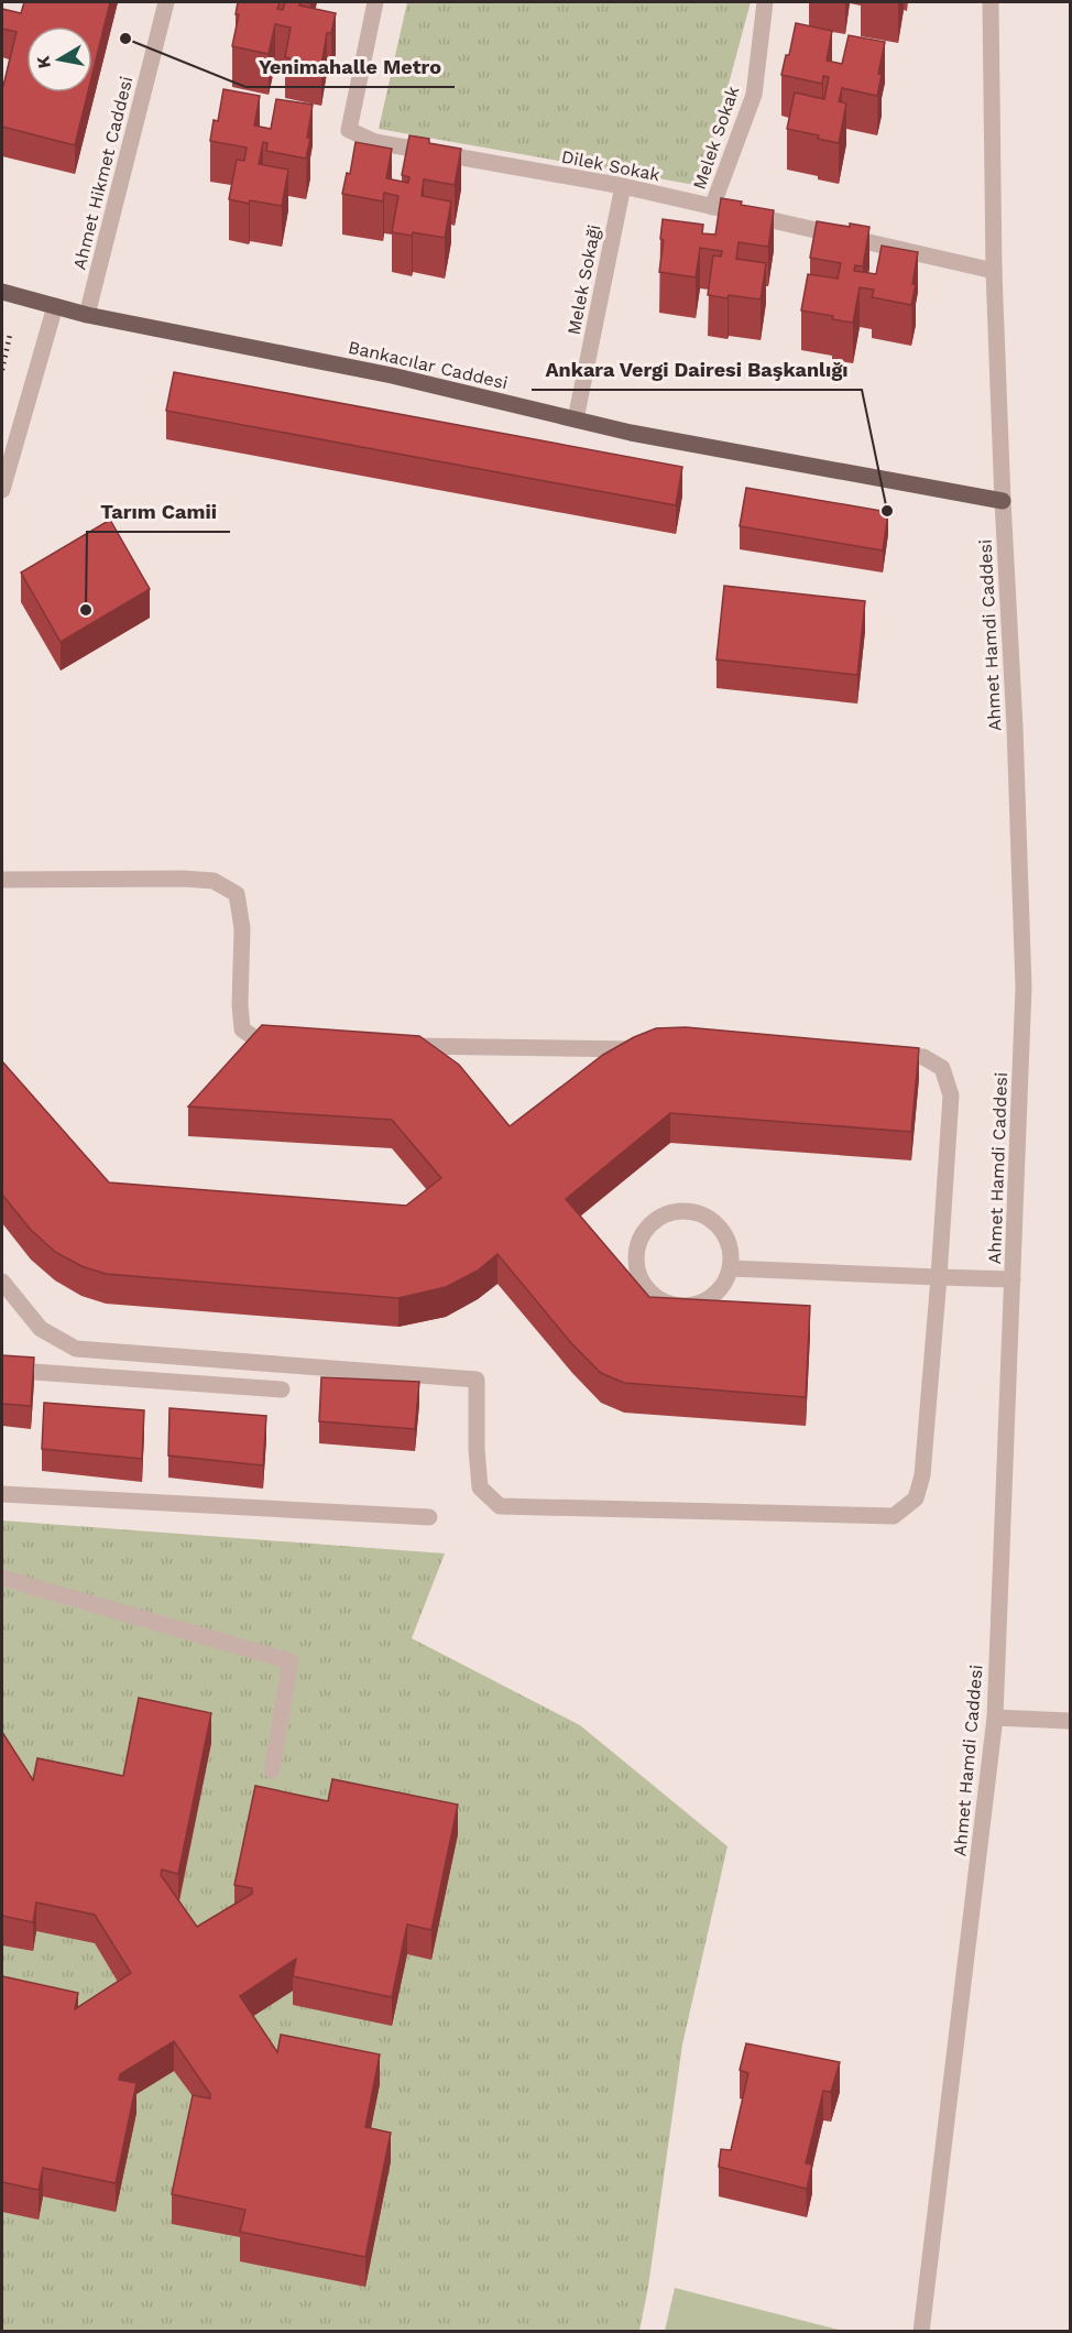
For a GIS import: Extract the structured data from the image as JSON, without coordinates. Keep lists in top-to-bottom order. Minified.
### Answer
{"streets":{"main road":["Bankacılar Caddesi"],"street":["Melek Sokak","Dilek Sokak","Ahmet Hikmet Caddesi","Melek Sokaği","Ahmet Hamdi Caddesi"]},"crossings":[["Melek Sokak","Dilek Sokak"],["Dilek Sokak","Melek Sokaği"],["Dilek Sokak","Ahmet Hamdi Caddesi"],["Ahmet Hikmet Caddesi","Bankacılar Caddesi"],["Melek Sokaği","Bankacılar Caddesi"],["Bankacılar Caddesi","Ahmet Hamdi Caddesi"]],"places":["Yenimahalle Metro","Ankara Vergi Dairesi Başkanlığı","Tarım Camii"],"north":"left"}
